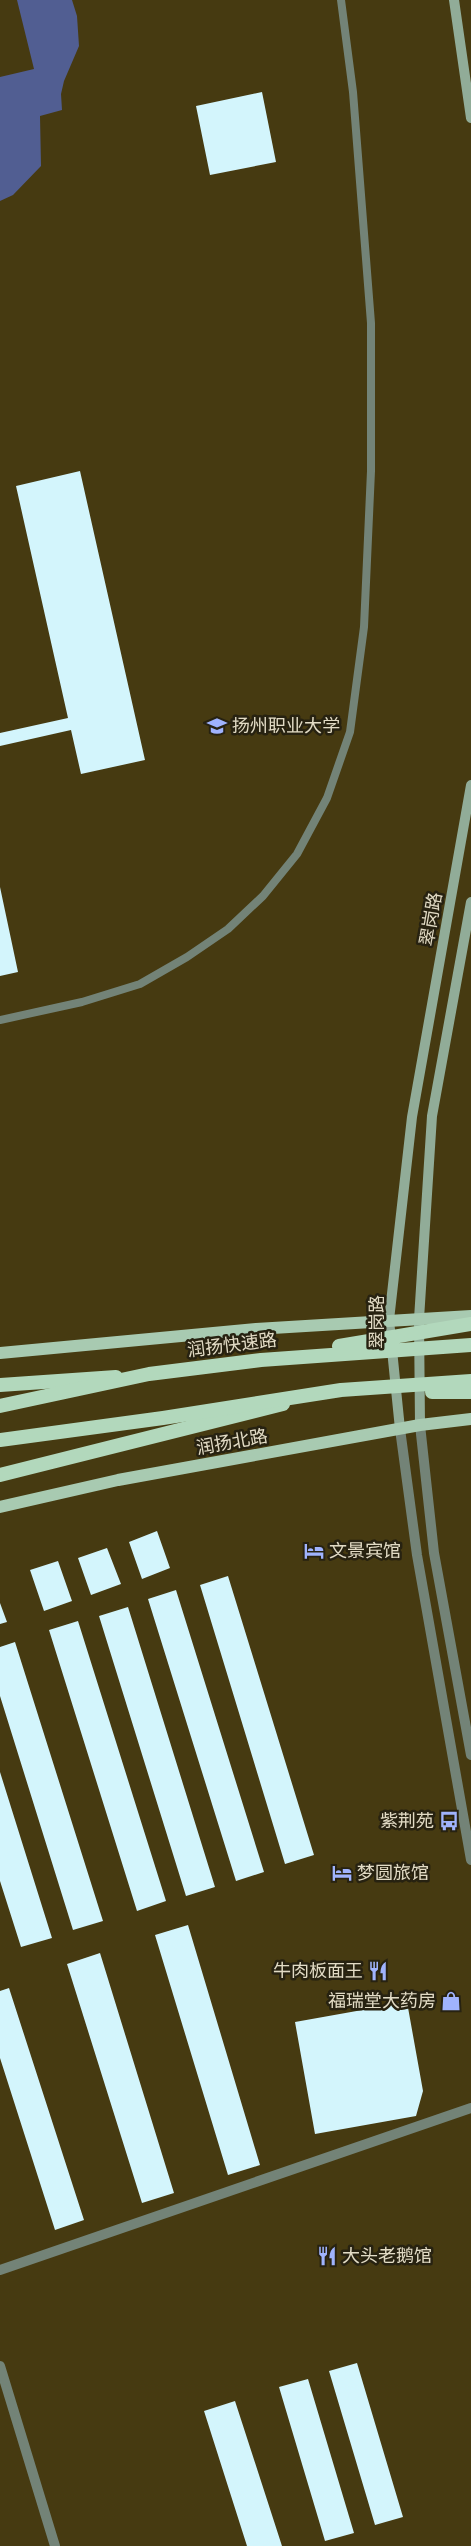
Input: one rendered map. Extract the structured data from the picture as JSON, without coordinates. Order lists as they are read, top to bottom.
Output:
{
  "streets": {
    "highway": ["润扬快速路"],
    "main road": ["翠岗路", "润扬北路"]
  },
  "crossings": [
    ["翠岗路", "润扬北路"]
  ],
  "places": {
    "school or university": ["扬州职业大学"],
    "hotel": ["文景宾馆", "梦圆旅馆"],
    "bus stop": ["紫荆苑"],
    "restaurant": ["牛肉板面王", "大头老鹅馆"],
    "shop": ["福瑞堂大药房"]
  }
}
